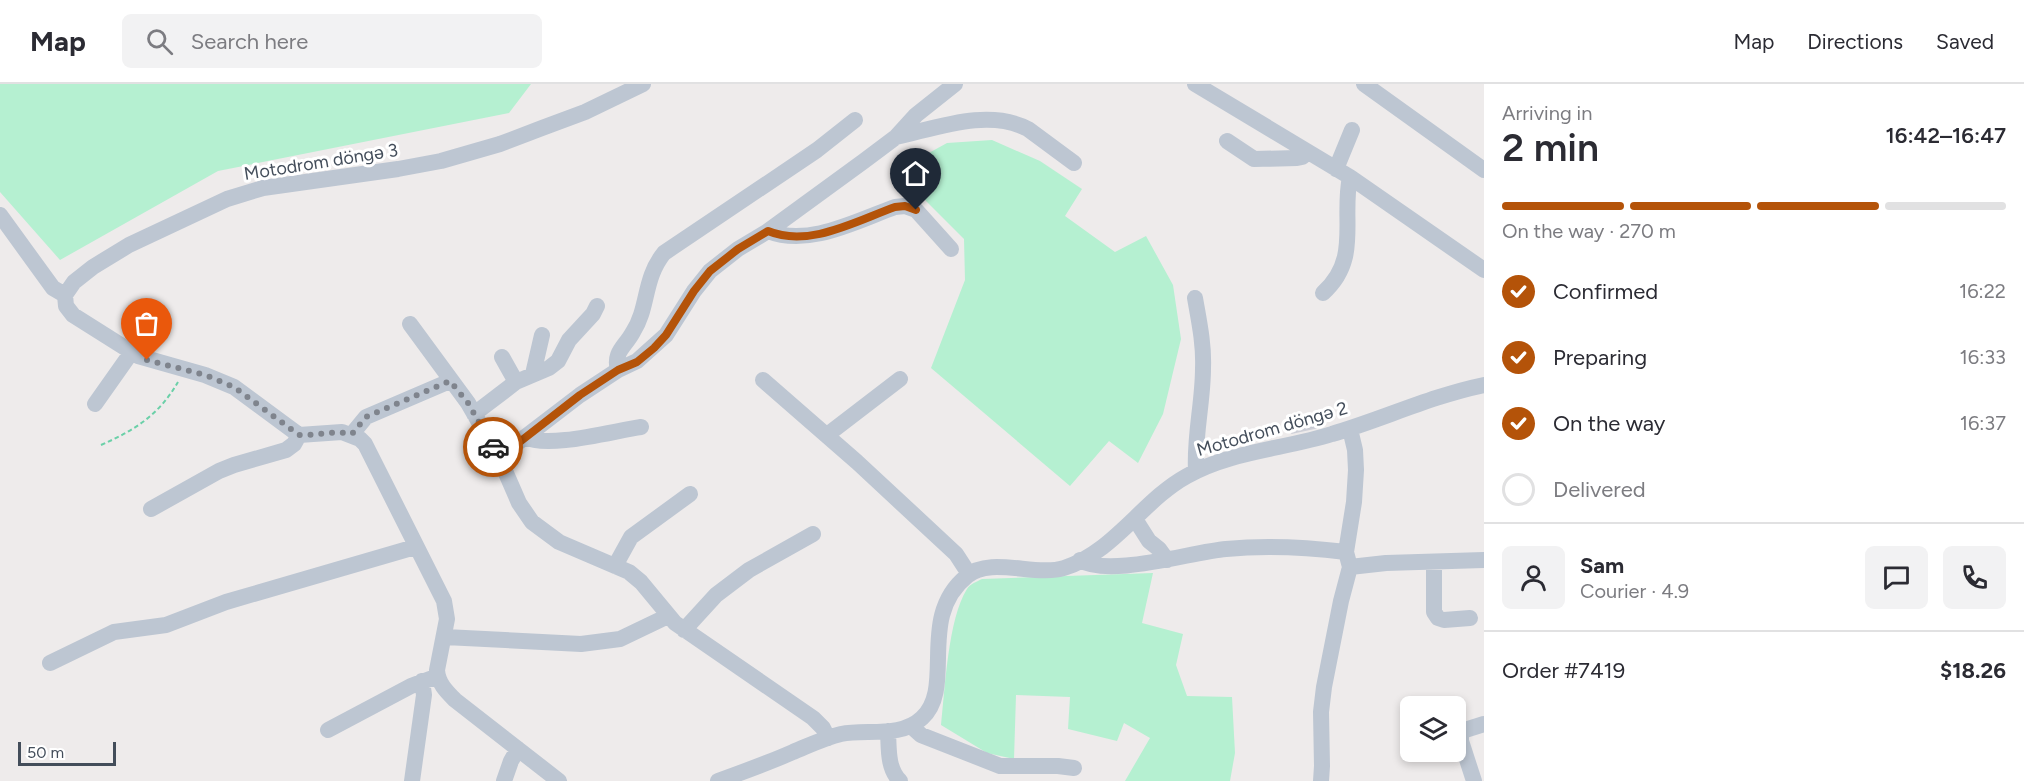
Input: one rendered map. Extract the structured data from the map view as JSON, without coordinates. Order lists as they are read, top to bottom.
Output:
{
  "streets": {
    "street": ["Motodrom döngə 3", "Motodrom döngə 2"]
  },
  "scale_bar": "50 m",
  "page": {
    "header": "Map",
    "search": "Search here",
    "nav": ["Map", "Directions", "Saved"],
    "heading": ["2 min", "Arriving in", "16:42–16:47"],
    "panel": [
      "Sam",
      "Courier · 4.9",
      "Order #7419",
      "$18.26"
    ],
    "bar": "On the way · 270 m",
    "list": [
      ["Confirmed", "16:22"],
      ["Preparing", "16:33"],
      ["On the way", "16:37"],
      "Delivered"
    ],
    "scale": "50 m"
  }
}
